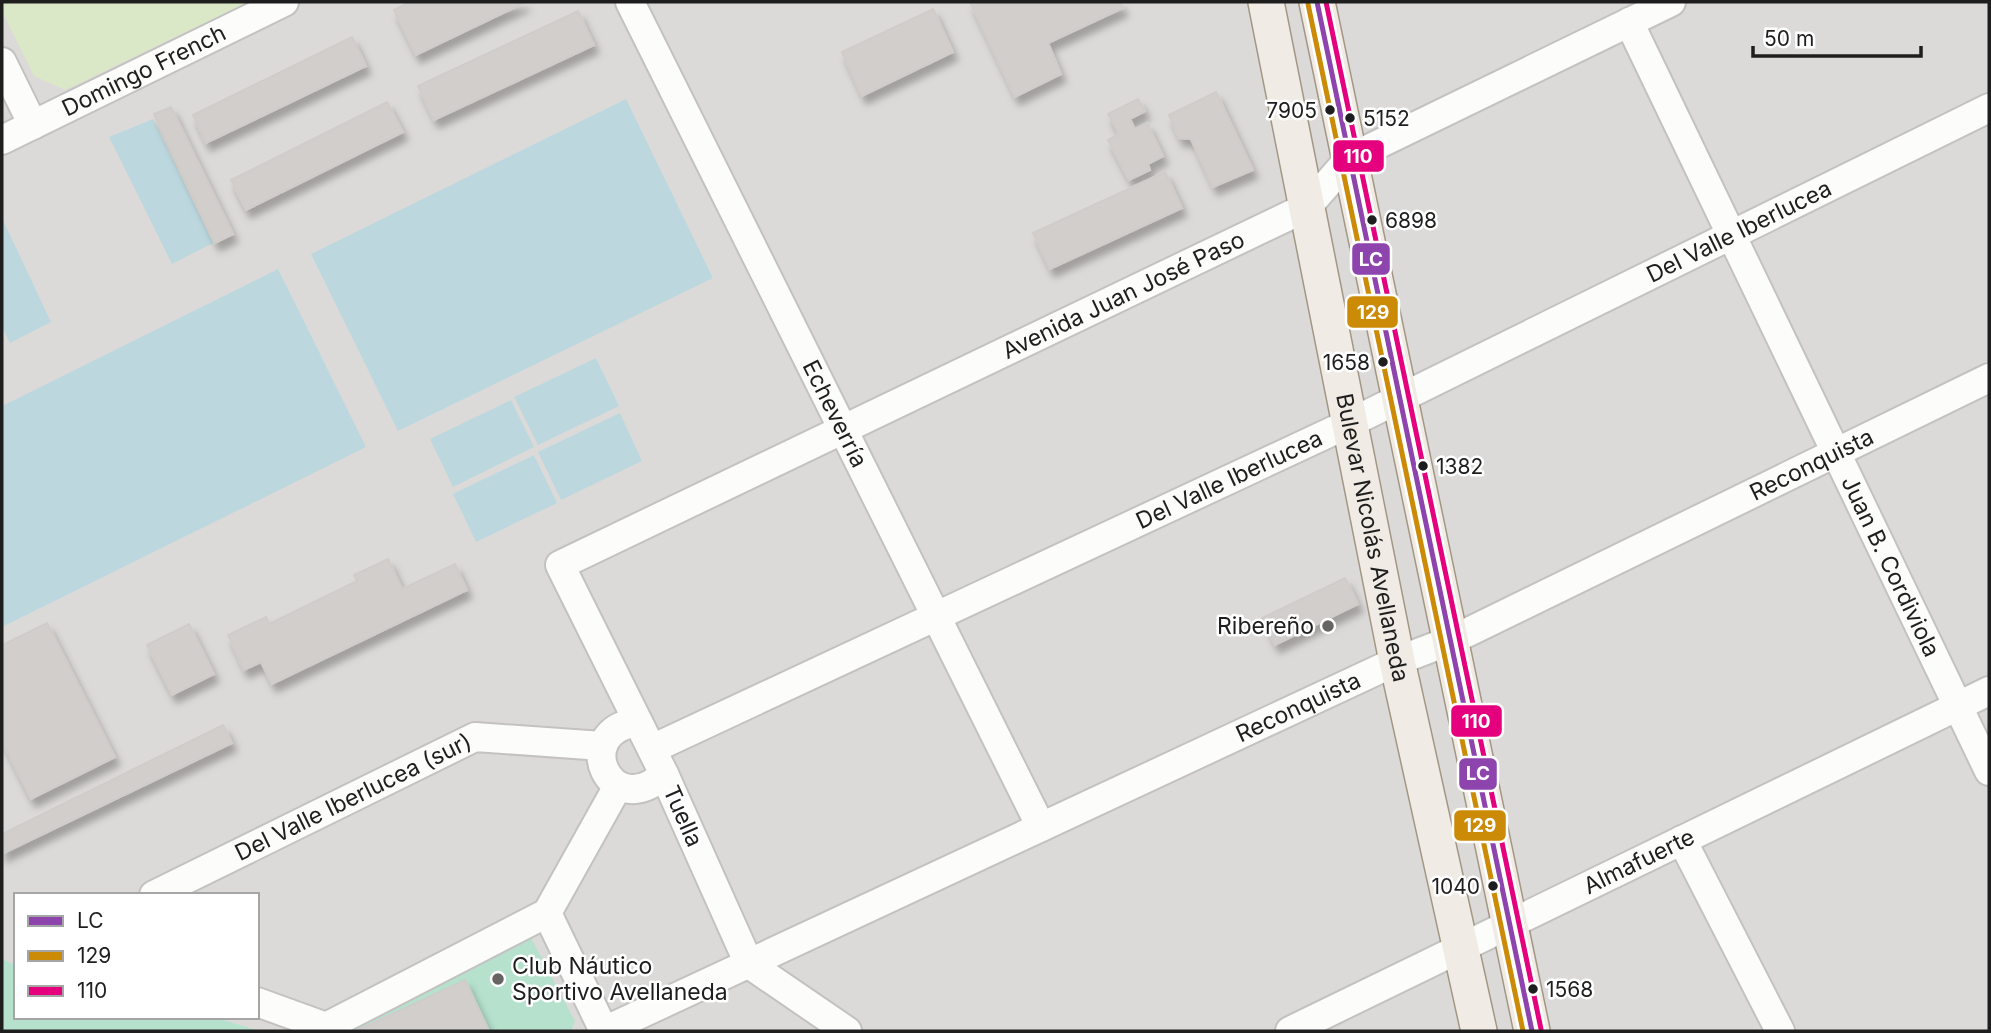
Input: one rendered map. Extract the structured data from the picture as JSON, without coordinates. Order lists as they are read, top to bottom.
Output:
{
  "streets": {
    "main road": ["Bulevar Nicolás Avellaneda"],
    "street": [
      "Domingo French",
      "Del Valle Iberlucea",
      "Avenida Juan José Paso",
      "Echeverría",
      "Reconquista",
      "Juan B. Cordiviola",
      "Del Valle Iberlucea (sur)",
      "Tuella",
      "Almafuerte"
    ]
  },
  "crossings": [
    ["Del Valle Iberlucea", "Echeverría"],
    ["Del Valle Iberlucea", "Bulevar Nicolás Avellaneda"],
    ["Del Valle Iberlucea", "Juan B. Cordiviola"],
    ["Del Valle Iberlucea", "Del Valle Iberlucea (sur)"],
    ["Del Valle Iberlucea", "Tuella"],
    ["Avenida Juan José Paso", "Echeverría"],
    ["Avenida Juan José Paso", "Bulevar Nicolás Avellaneda"],
    ["Avenida Juan José Paso", "Juan B. Cordiviola"],
    ["Avenida Juan José Paso", "Tuella"],
    ["Echeverría", "Reconquista"],
    ["Reconquista", "Bulevar Nicolás Avellaneda"],
    ["Reconquista", "Juan B. Cordiviola"],
    ["Reconquista", "Tuella"],
    ["Bulevar Nicolás Avellaneda", "Almafuerte"],
    ["Juan B. Cordiviola", "Almafuerte"],
    ["Del Valle Iberlucea (sur)", "Tuella"]
  ],
  "places": [
    "7905",
    "5152",
    "6898",
    "1658",
    "1382",
    "Ribereño",
    "1040",
    "Club Náutico Sportivo Avellaneda",
    "1568"
  ],
  "lines": ["transit line LC", "transit line 110", "transit line 129"],
  "legend": ["LC", "129", "110"],
  "scale_bar": "50 m"
}
